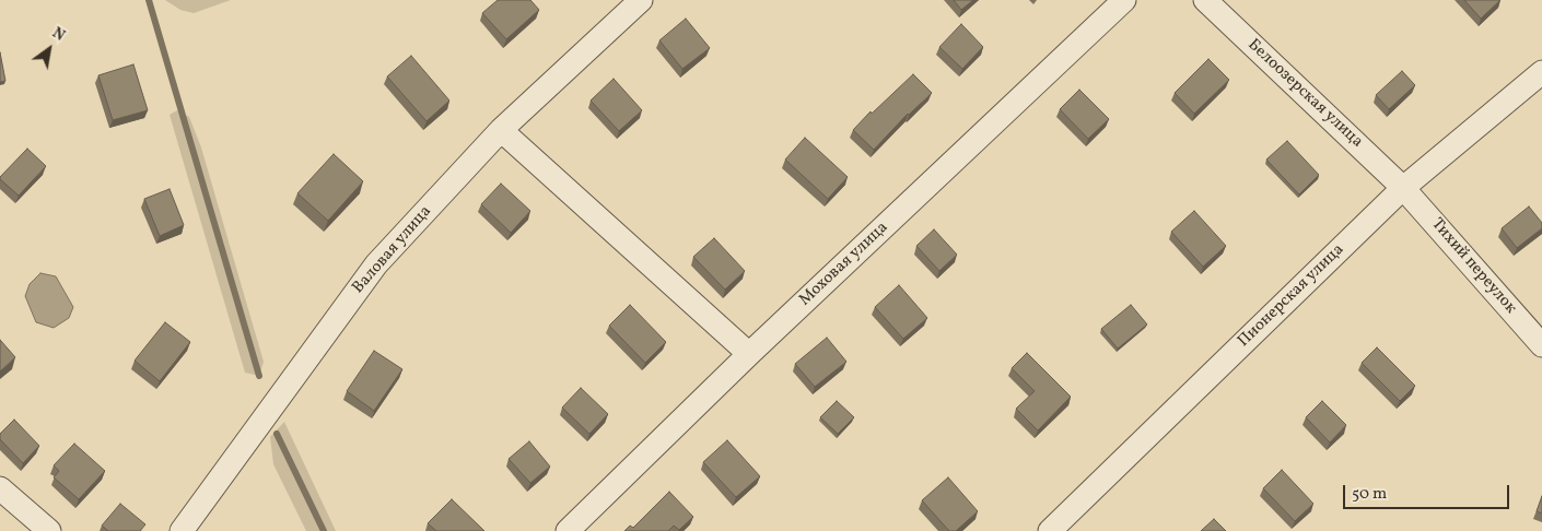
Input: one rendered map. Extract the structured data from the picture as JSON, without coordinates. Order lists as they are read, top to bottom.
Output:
{
  "streets": {
    "street": [
      "Белоозерская улица",
      "Валовая улица",
      "Моховая улица",
      "Тихий переулок",
      "Пионерская улица"
    ]
  },
  "crossings": [
    ["Белоозерская улица", "Тихий переулок"],
    ["Белоозерская улица", "Пионерская улица"],
    ["Тихий переулок", "Пионерская улица"]
  ],
  "scale_bar": "50 m",
  "north": "top right"
}
